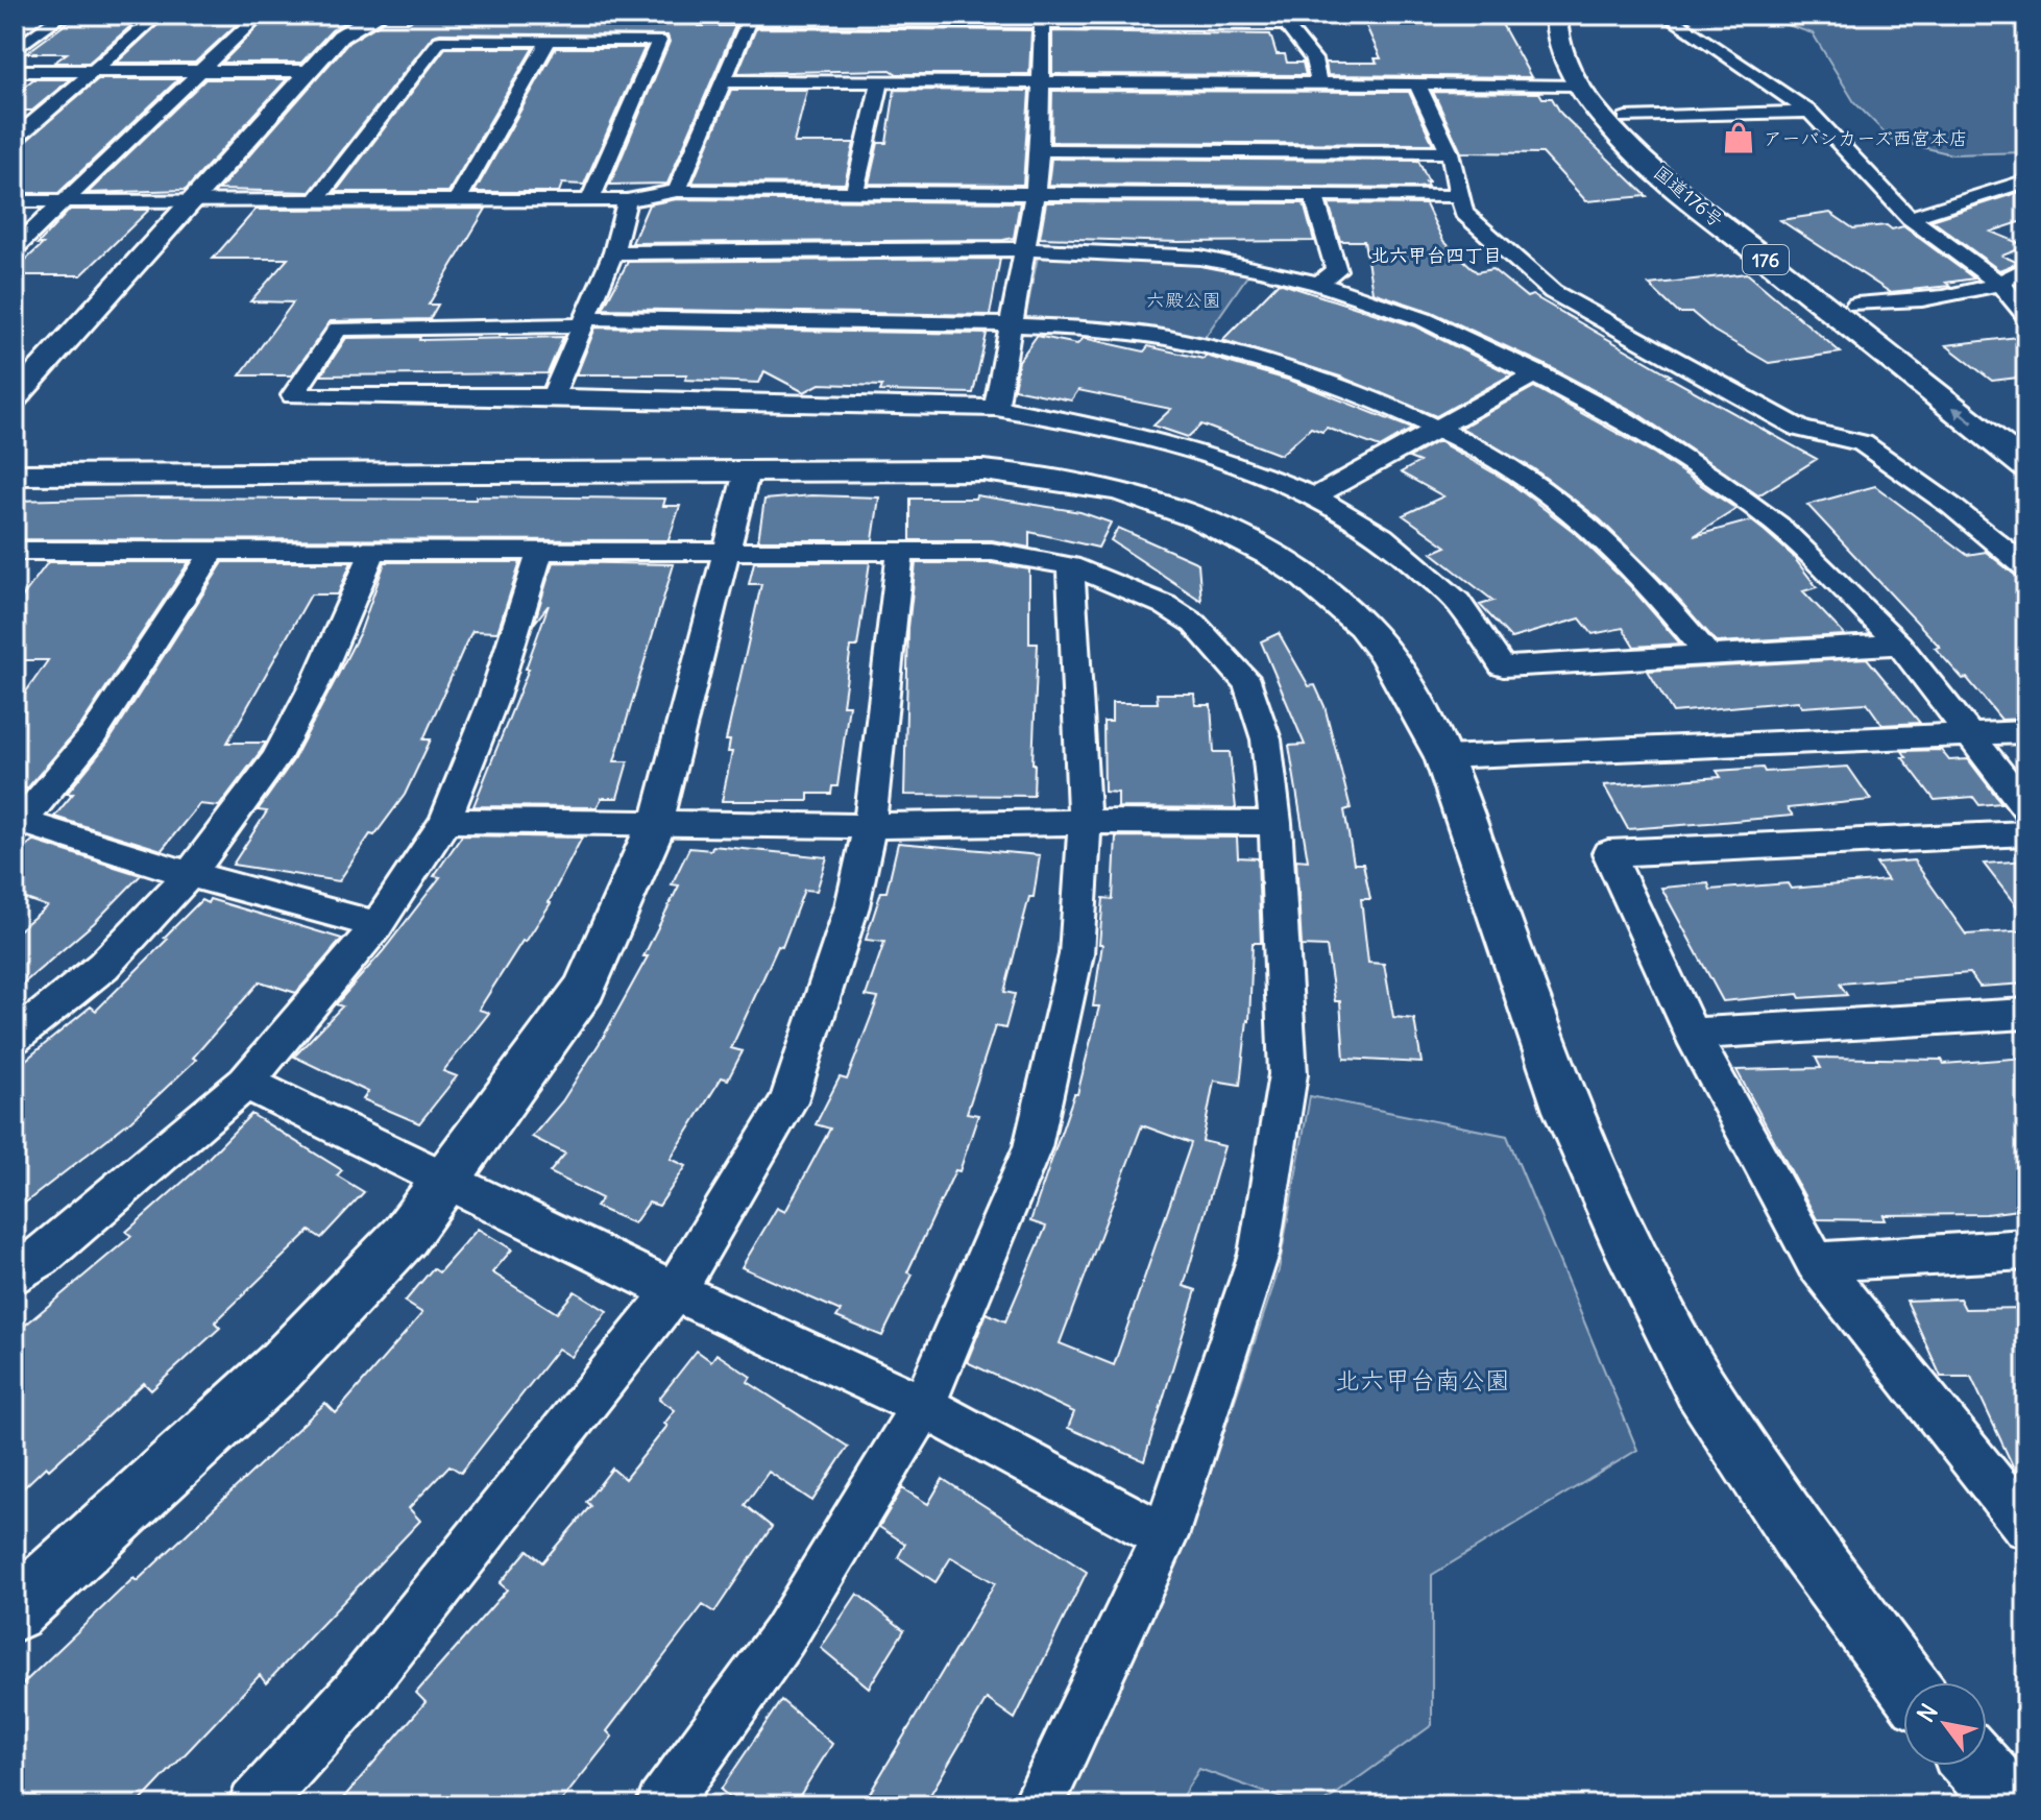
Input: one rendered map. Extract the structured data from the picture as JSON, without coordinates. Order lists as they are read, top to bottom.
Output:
{
  "streets": {
    "highway": ["国道176号", "176"]
  },
  "districts": ["北六甲台四丁目"],
  "parks": ["六殿公園", "北六甲台南公園"],
  "places": {
    "shop": ["アーバンカーズ西宮本店"]
  },
  "north": "top left"
}
